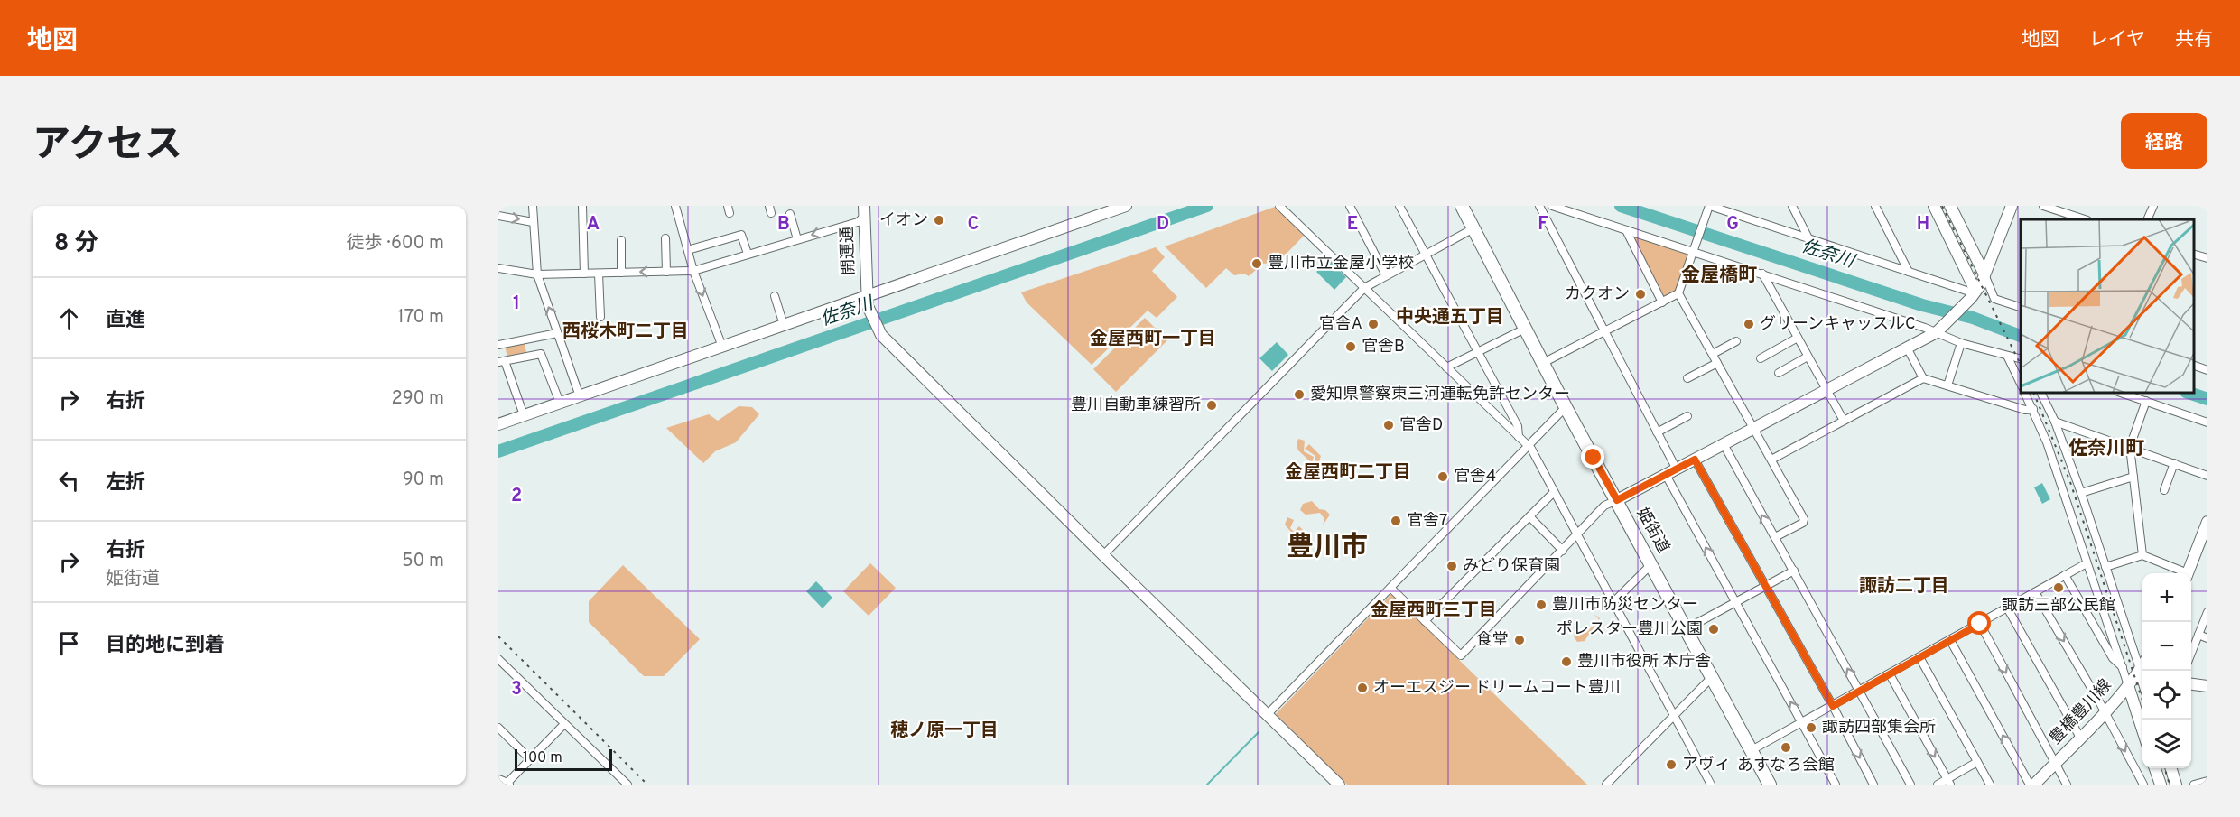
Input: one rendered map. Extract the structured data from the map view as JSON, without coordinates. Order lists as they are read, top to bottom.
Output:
{
  "streets": {
    "main road": ["姫街道"],
    "street": ["開運通", "豊橋豊川線"]
  },
  "districts": [
    "金屋橋町",
    "中央通五丁目",
    "西桜木町二丁目",
    "金屋西町一丁目",
    "佐奈川町",
    "金屋西町二丁目",
    "豊川市",
    "諏訪二丁目",
    "金屋西町三丁目",
    "穂ノ原一丁目"
  ],
  "water": ["佐奈川"],
  "places": [
    "イオン",
    "豊川市立金屋小学校",
    "カクオン",
    "官舎A",
    "グリーンキャッスルC",
    "官舎B",
    "愛知県警察東三河運転免許センター",
    "豊川自動車練習所",
    "官舎D",
    "官舎4",
    "官舎7",
    "みどり保育園",
    "諏訪三部公民館",
    "豊川市防災センター",
    "ポレスター豊川公園",
    "食堂",
    "豊川市役所 本庁舎",
    "オーエスジー ドリームコート豊川",
    "諏訪四部集会所",
    "あすなろ会館",
    "アヴィ"
  ],
  "scale_bar": "100 m",
  "page": {
    "header": "地図",
    "nav": ["地図", "レイヤ", "共有"],
    "title": "アクセス",
    "buttons": "経路",
    "heading": ["8 分", "徒歩 · 600 m"],
    "list": [
      ["直進", "170 m"],
      ["右折", "290 m"],
      ["左折", "90 m"],
      ["右折", "姫街道", "50 m"],
      "目的地に到着"
    ],
    "map_buttons": ["+", "−"],
    "scale": "100 m"
  },
  "grid": {
    "columns": [
      "A",
      "B",
      "C",
      "D",
      "E",
      "F",
      "G",
      "H"
    ],
    "rows": ["1", "2", "3"]
  }
}
